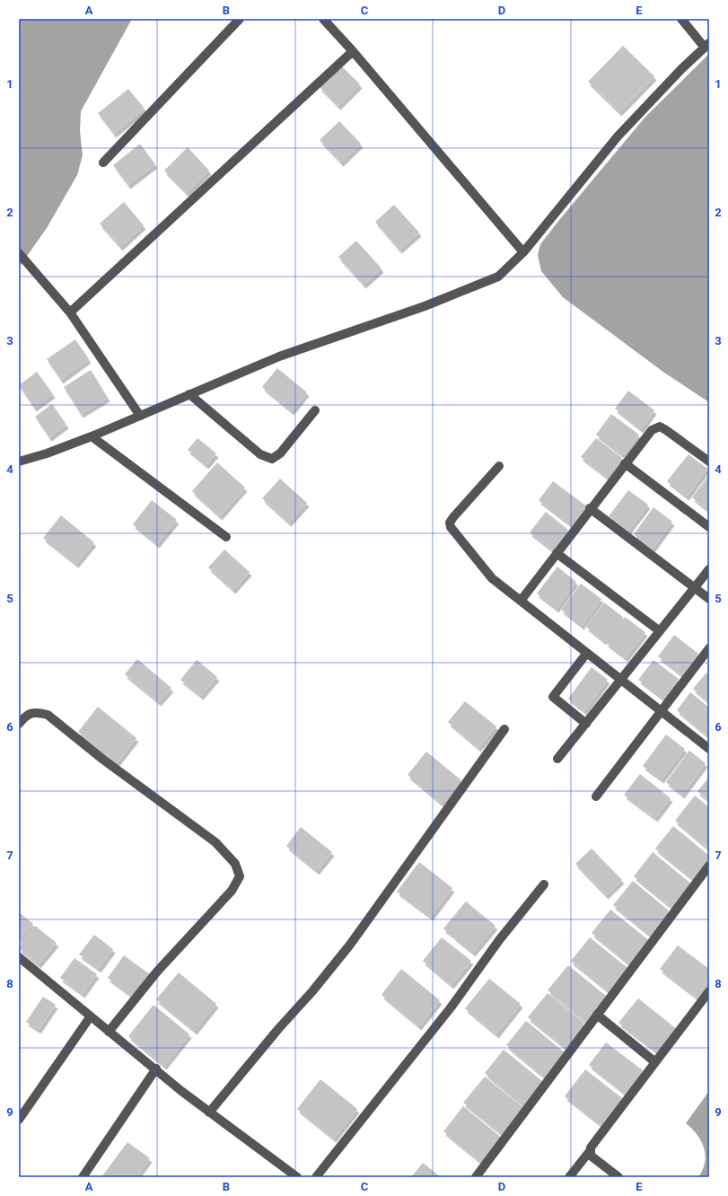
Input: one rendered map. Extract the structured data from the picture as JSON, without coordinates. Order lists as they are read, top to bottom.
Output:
{
  "grid": {
    "columns": [
      "A",
      "B",
      "C",
      "D",
      "E"
    ],
    "rows": [
      "1",
      "2",
      "3",
      "4",
      "5",
      "6",
      "7",
      "8",
      "9"
    ]
  }
}
